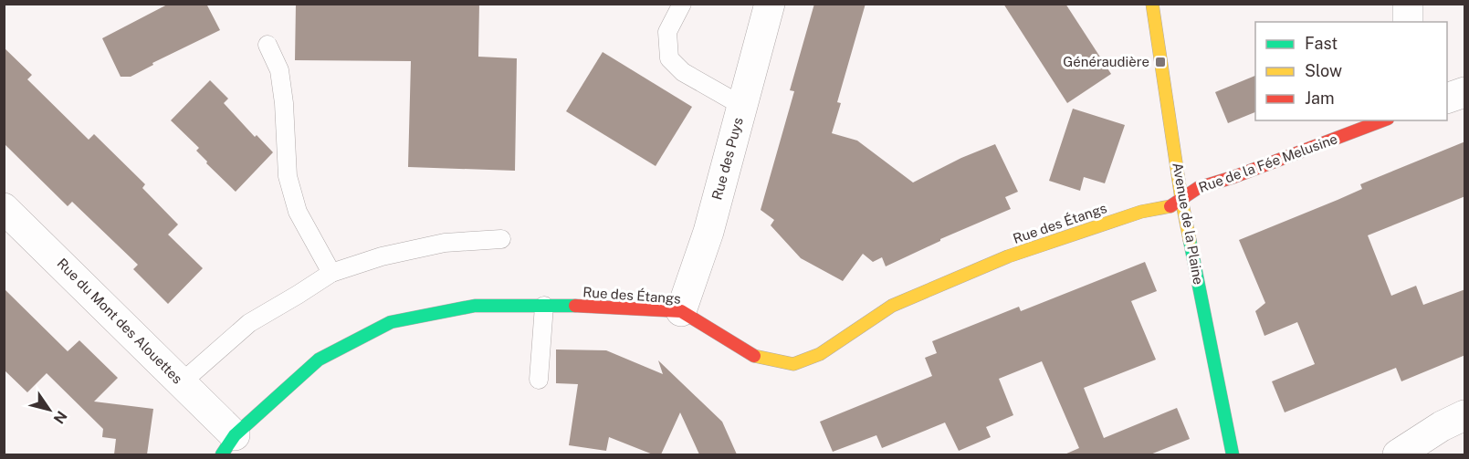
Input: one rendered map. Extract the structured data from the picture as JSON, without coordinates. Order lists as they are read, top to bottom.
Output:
{
  "streets": {
    "street": [
      "Rue des Puys",
      "Rue de la Fée Melusine",
      "Rue des Étangs",
      "Avenue de la Plaine",
      "Rue du Mont des Alouettes"
    ]
  },
  "crossings": [
    ["Rue des Puys", "Rue des Étangs"],
    ["Rue de la Fée Melusine", "Rue des Étangs"],
    ["Rue de la Fée Melusine", "Avenue de la Plaine"],
    ["Rue des Étangs", "Avenue de la Plaine"],
    ["Rue des Étangs", "Rue du Mont des Alouettes"]
  ],
  "places": {
    "transit": ["Généraudière"]
  },
  "legend": ["Fast", "Slow", "Jam"],
  "north": "bottom right"
}
